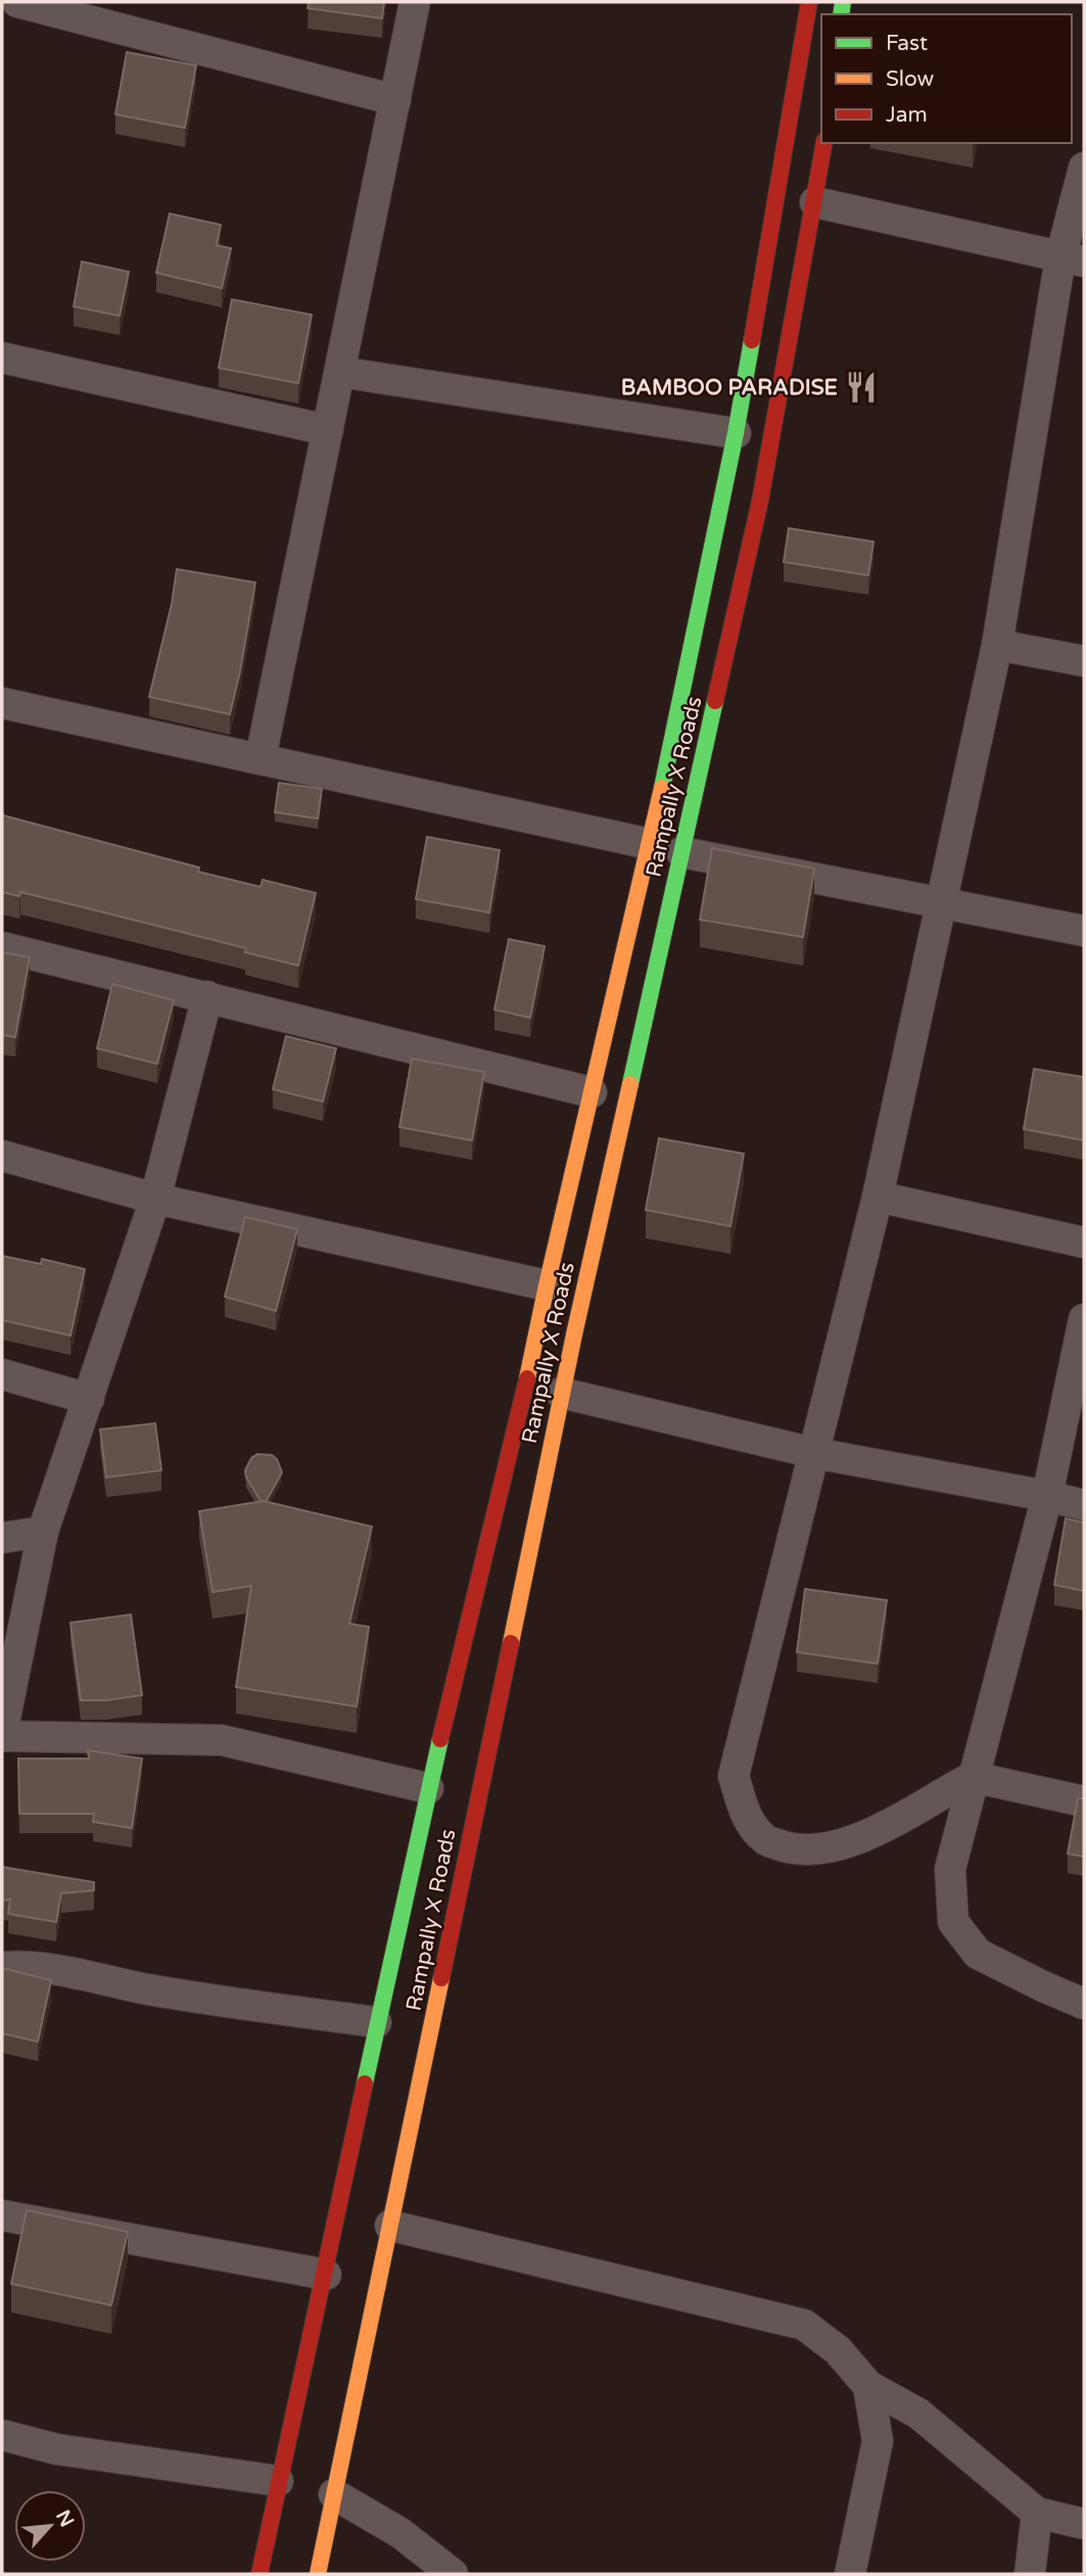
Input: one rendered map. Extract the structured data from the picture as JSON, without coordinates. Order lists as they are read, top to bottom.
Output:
{
  "streets": {
    "main road": ["Rampally X Roads"]
  },
  "places": {
    "restaurant": ["BAMBOO PARADISE"]
  },
  "legend": ["Fast", "Slow", "Jam"],
  "north": "top right"
}
